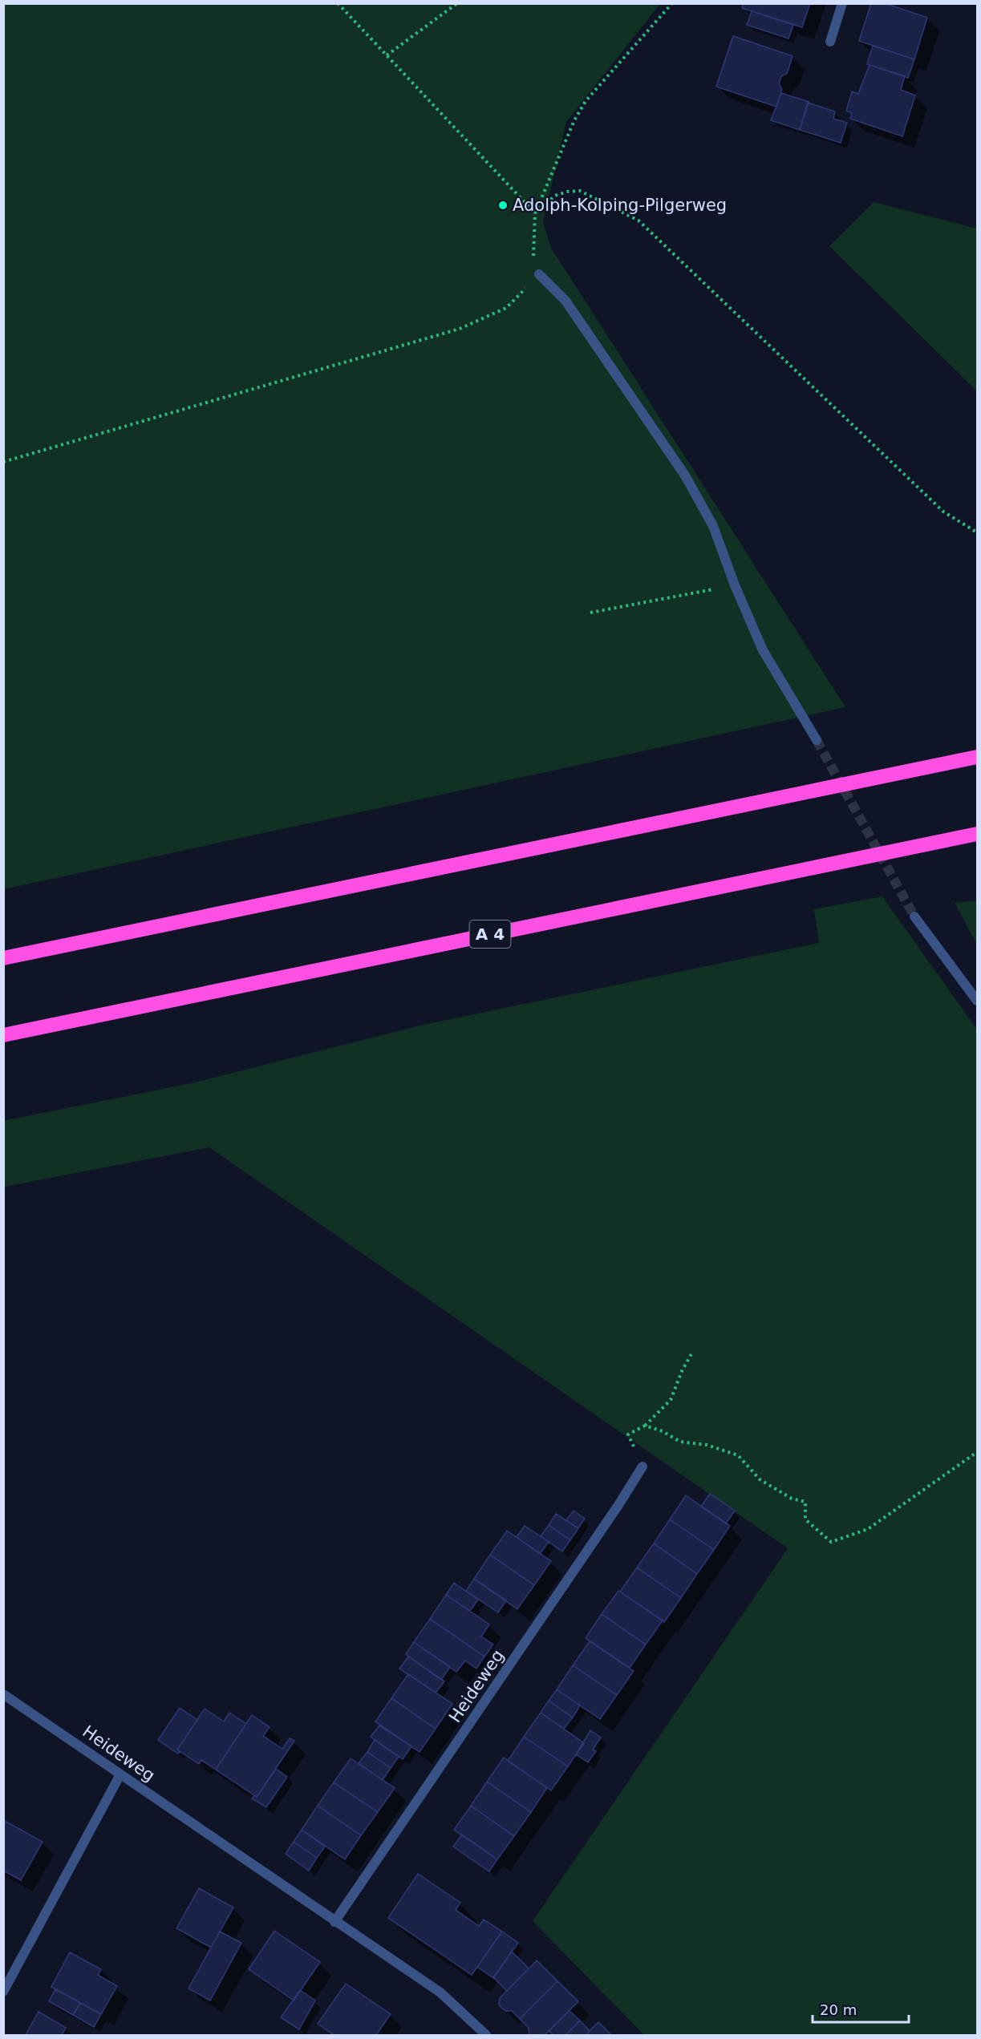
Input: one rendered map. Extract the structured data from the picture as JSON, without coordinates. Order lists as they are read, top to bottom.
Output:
{
  "streets": {
    "highway": ["A 4"],
    "street": ["Heideweg"]
  },
  "places": ["Adolph-Kolping-Pilgerweg"],
  "scale_bar": "20 m"
}
